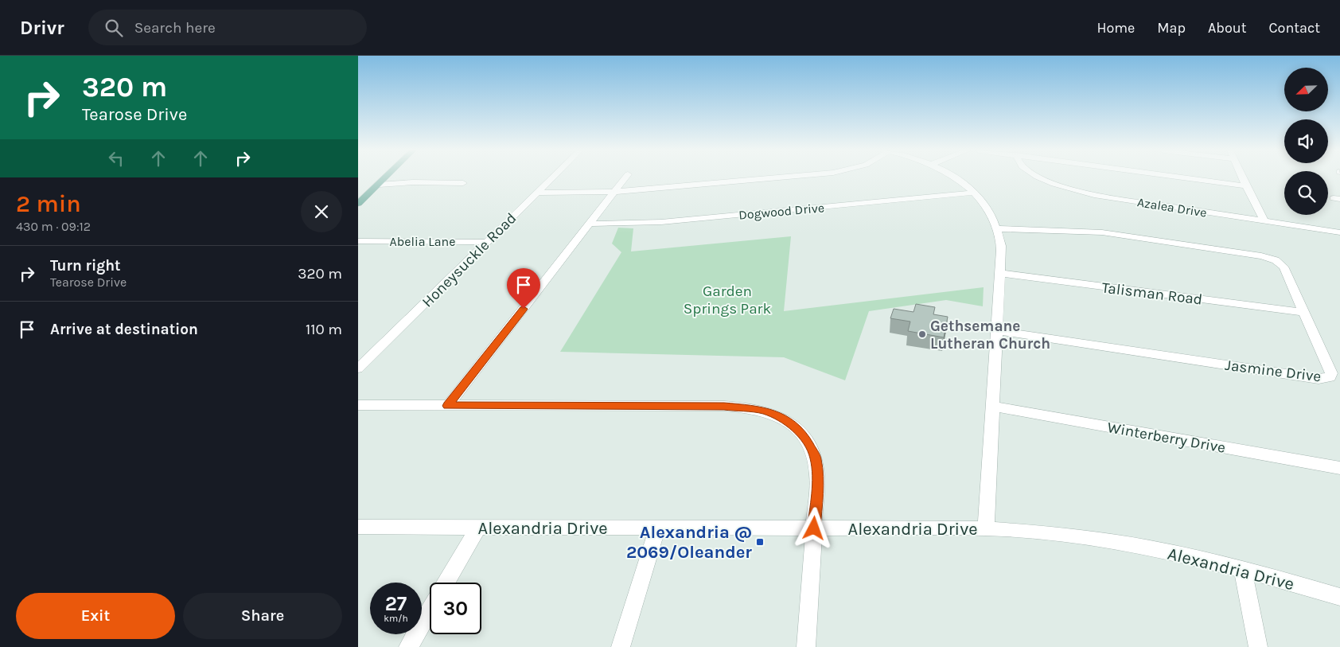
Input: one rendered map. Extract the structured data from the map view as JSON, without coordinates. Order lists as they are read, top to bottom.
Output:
{
  "streets": {
    "street": [
      "Azalea Drive",
      "Dogwood Drive",
      "Abelia Lane",
      "Honeysuckle Road",
      "Talisman Road",
      "Jasmine Drive",
      "Winterberry Drive",
      "Alexandria Drive"
    ]
  },
  "crossings": [
    ["Abelia Lane", "Honeysuckle Road"],
    ["Talisman Road", "Jasmine Drive"]
  ],
  "parks": ["Garden Springs Park"],
  "places": {
    "other": ["Gethsemane Lutheran Church"],
    "transit": ["Alexandria @ 2069/Oleander"]
  },
  "north": "bottom left",
  "page": {
    "header": "Drivr",
    "search": "Search here",
    "nav": [
      "Home",
      "Map",
      "About",
      "Contact"
    ],
    "turn": ["320 m", "Tearose Drive"],
    "heading": ["2 min", "430 m · 09:12"],
    "list": [
      {
        "name": "Turn right",
        "note": "Tearose Drive",
        "value": "320 m"
      },
      {
        "name": "Arrive at destination",
        "value": "110 m"
      }
    ],
    "speed": "27 km/h",
    "limit": "30",
    "buttons": ["Exit", "Share"]
  }
}
